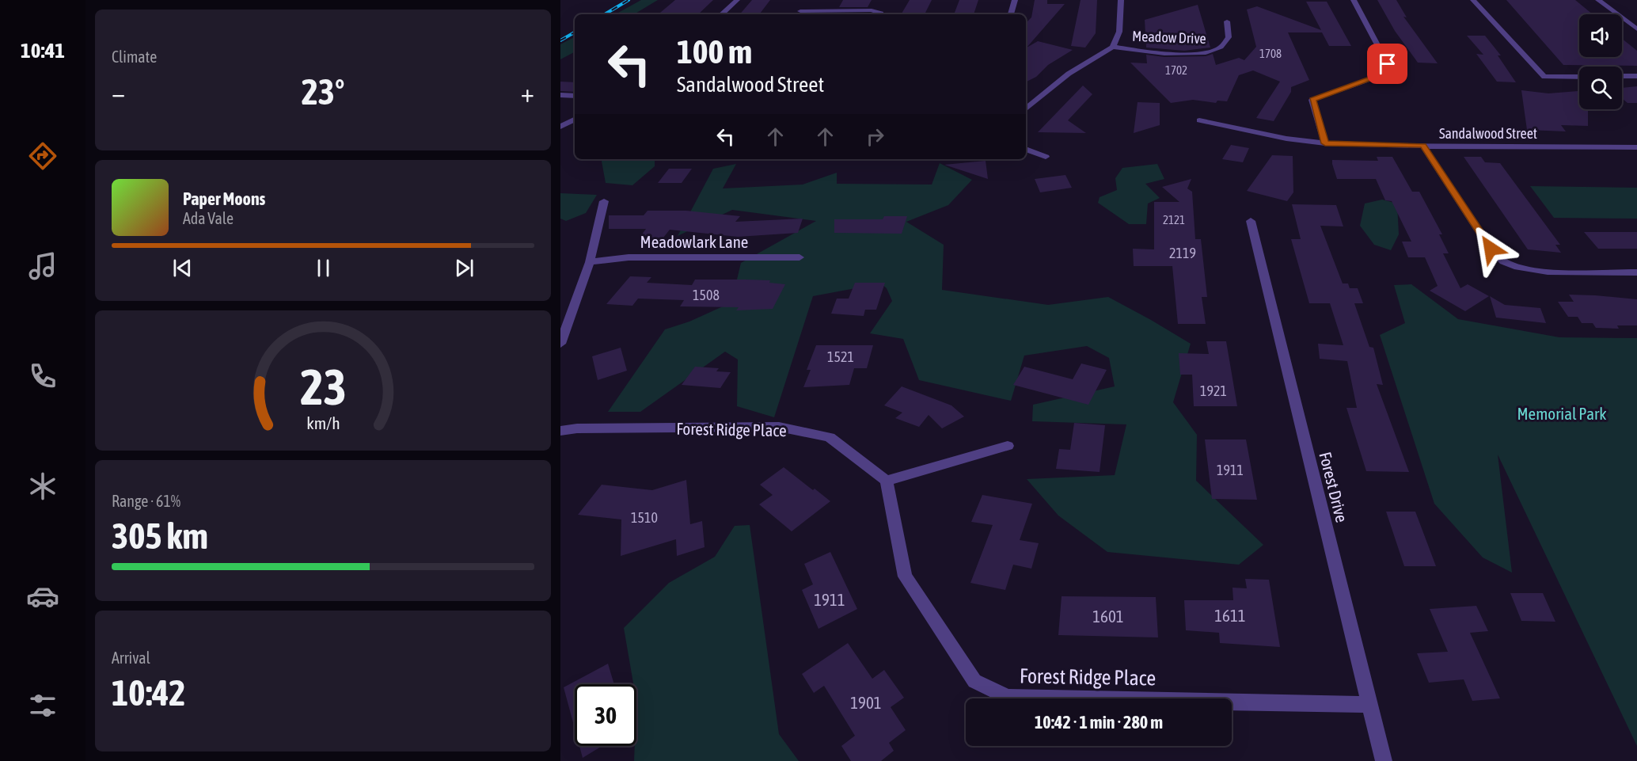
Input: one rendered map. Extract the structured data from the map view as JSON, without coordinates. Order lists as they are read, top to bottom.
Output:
{
  "streets": {
    "street": [
      "Meadow Drive",
      "Sandalwood Street",
      "Meadowlark Lane",
      "Forest Ridge Place",
      "Forest Drive"
    ]
  },
  "crossings": [
    ["Forest Ridge Place", "Forest Drive"]
  ],
  "parks": ["Memorial Park"],
  "house_numbers": [
    "1708",
    "1702",
    "2121",
    "2119",
    "1508",
    "1521",
    "1921",
    "1911",
    "1510",
    "1911",
    "1611",
    "1601",
    "1901"
  ],
  "page": {
    "tabs": "10:41",
    "tile": [
      "Climate",
      ["Range · 61%", "305 km"],
      ["Arrival", "10:42"]
    ],
    "turn": ["100 m", "Sandalwood Street"],
    "heat": ["−", "23°", "+"],
    "song": ["Paper Moons", "Ada Vale"],
    "limit": "30",
    "trip": "10:42 · 1 min · 280 m",
    "gauge": ["23", "km/h"]
  }
}
